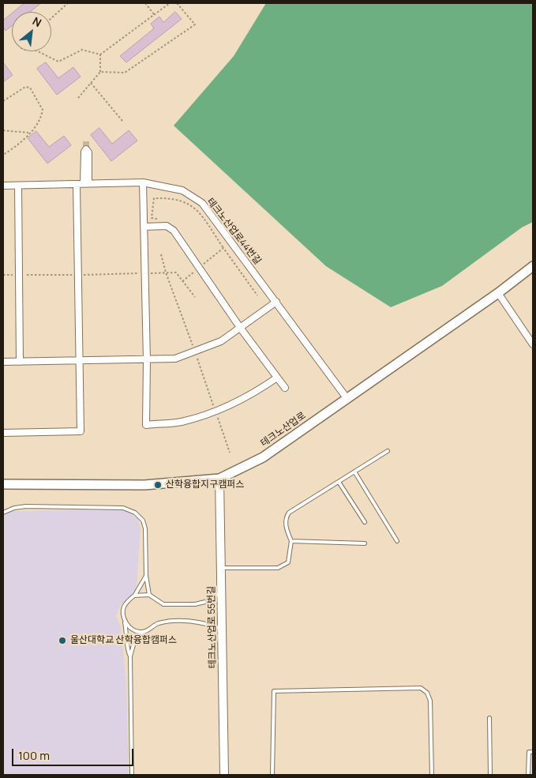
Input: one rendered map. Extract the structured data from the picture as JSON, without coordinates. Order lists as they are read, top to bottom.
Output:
{
  "streets": {
    "main road": ["테크노산업로"],
    "street": ["테크노산업로44번길", "테크노산업로 55번길"]
  },
  "crossings": [
    ["테크노산업로44번길", "테크노산업로"],
    ["테크노산업로", "테크노산업로 55번길"]
  ],
  "places": ["산학융합지구캠퍼스", "울산대학교 산학융합캠퍼스"],
  "scale_bar": "100 m",
  "north": "top right"
}
